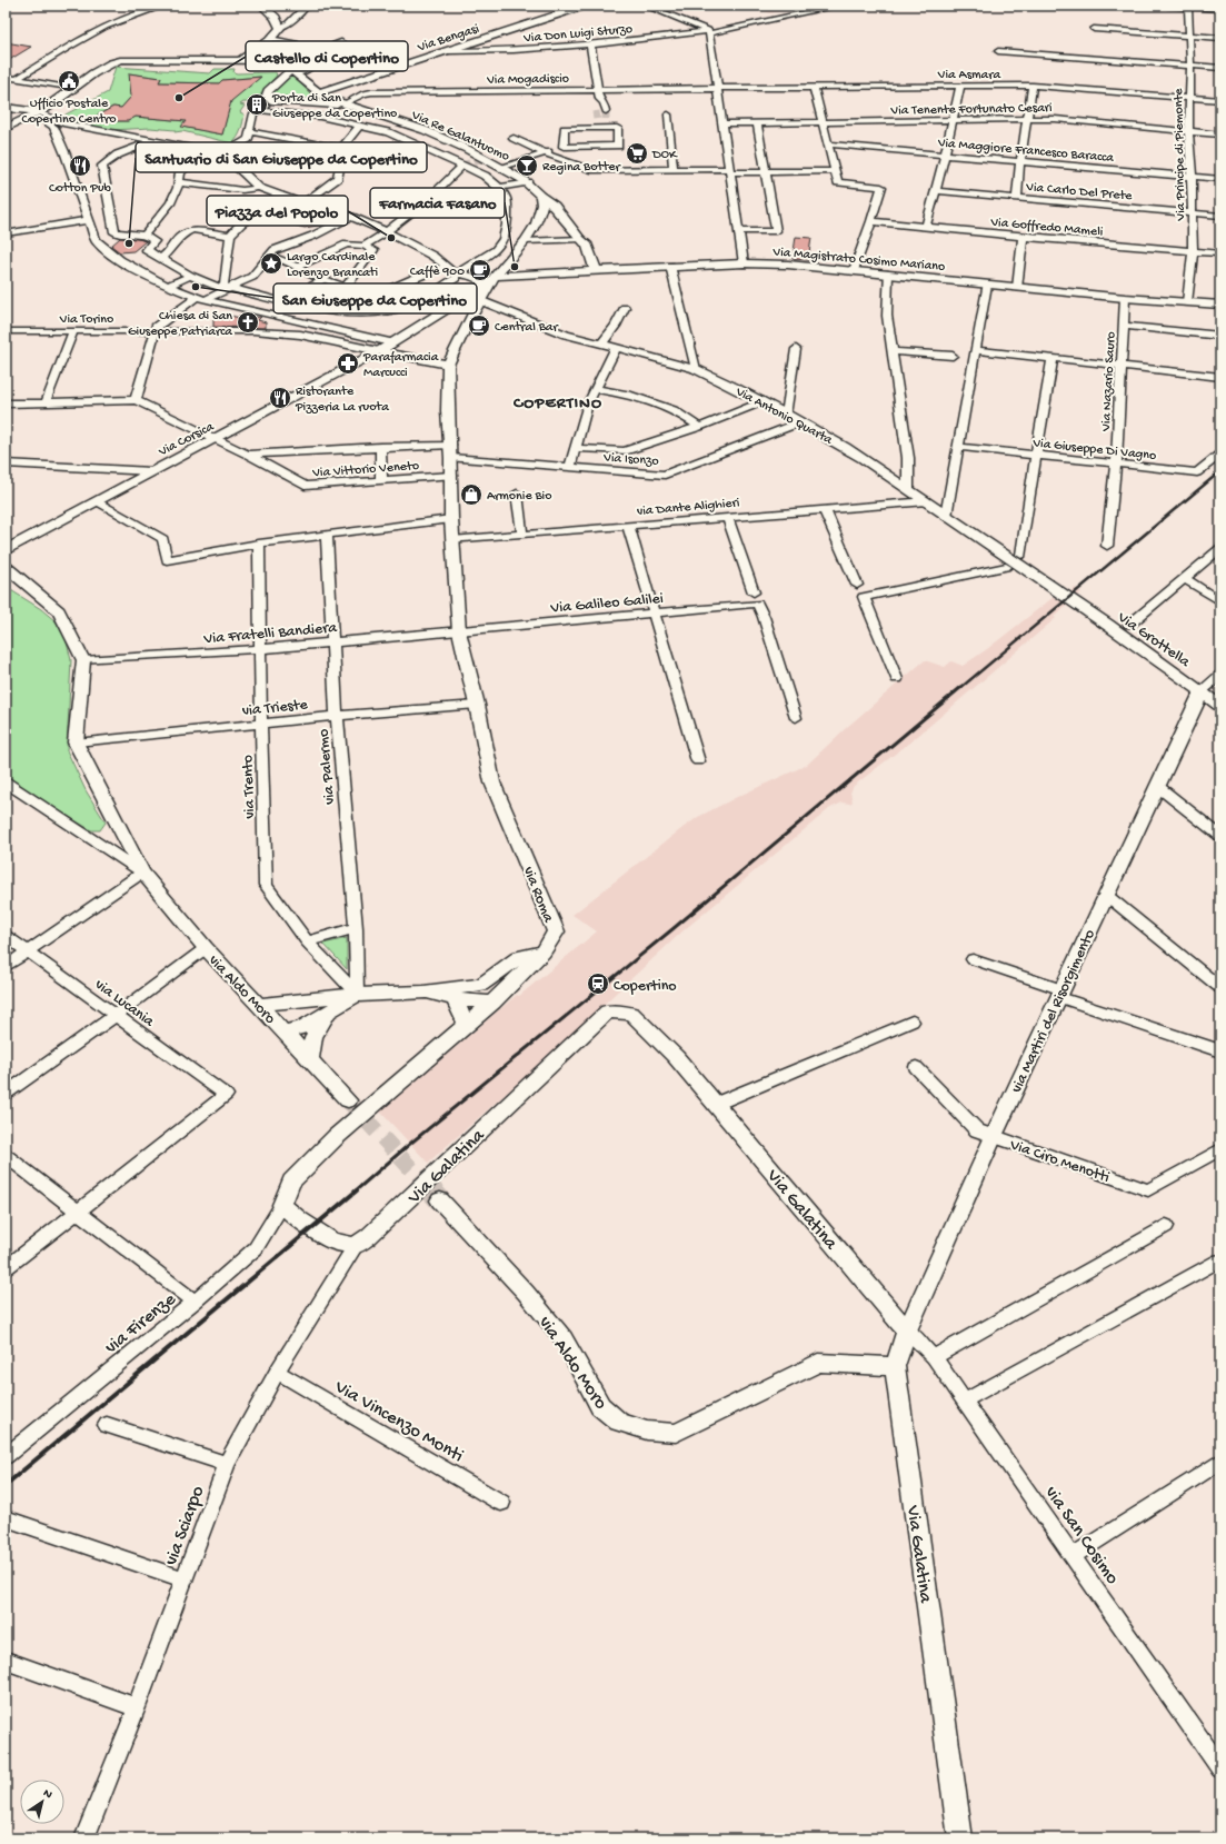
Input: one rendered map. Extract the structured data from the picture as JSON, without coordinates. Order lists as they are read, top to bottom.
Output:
{
  "streets": {
    "street": [
      "Via Don Luigi Sturzo",
      "Via Bengasi",
      "Via Asmara",
      "Via Mogadiscio",
      "Via Tenente Fortunato Cesari",
      "Via Re Galantuomo",
      "Via Maggiore Francesco Baracca",
      "Via Principe di Piemonte",
      "Via Carlo Del Prete",
      "Via Goffredo Mameli",
      "Via Magistrato Cosimo Mariano",
      "Via Torino",
      "Via Nazario Sauro",
      "Via Antonio Quarta",
      "Via Corsica",
      "Via Giuseppe Di Vagno",
      "Via Isonzo",
      "Via Vittorio Veneto",
      "via Dante Alighieri",
      "Via Galileo Galilei",
      "Via Fratelli Bandiera",
      "Via Grottella",
      "via Trieste",
      "via Palermo",
      "via Trento",
      "via Roma",
      "via Aldo Moro",
      "via Lucania",
      "via Martiri del Risorgimento",
      "Via Ciro Menotti",
      "Via Galatina",
      "via Firenze",
      "Via Vincenzo Monti",
      "via Sciarpo",
      "via San Cosimo"
    ]
  },
  "crossings": [
    ["Via Don Luigi Sturzo", "Via Bengasi"],
    ["Via Bengasi", "Via Re Galantuomo"],
    ["Via Asmara", "Via Mogadiscio"],
    ["Via Asmara", "Via Principe di Piemonte"],
    ["Via Mogadiscio", "Via Re Galantuomo"],
    ["Via Tenente Fortunato Cesari", "Via Principe di Piemonte"],
    ["Via Re Galantuomo", "Via Magistrato Cosimo Mariano"],
    ["Via Maggiore Francesco Baracca", "Via Principe di Piemonte"],
    ["Via Principe di Piemonte", "Via Carlo Del Prete"],
    ["Via Principe di Piemonte", "Via Goffredo Mameli"],
    ["Via Principe di Piemonte", "Via Magistrato Cosimo Mariano"],
    ["Via Magistrato Cosimo Mariano", "Via Nazario Sauro"],
    ["Via Torino", "Via Corsica"],
    ["Via Nazario Sauro", "Via Giuseppe Di Vagno"],
    ["Via Antonio Quarta", "Via Corsica"],
    ["Via Antonio Quarta", "Via Isonzo"],
    ["Via Antonio Quarta", "via Dante Alighieri"],
    ["Via Antonio Quarta", "Via Grottella"],
    ["Via Corsica", "Via Vittorio Veneto"],
    ["Via Isonzo", "via Roma"],
    ["Via Vittorio Veneto", "via Roma"],
    ["via Dante Alighieri", "via Roma"],
    ["Via Galileo Galilei", "Via Fratelli Bandiera"],
    ["Via Galileo Galilei", "via Roma"],
    ["Via Fratelli Bandiera", "via Palermo"],
    ["Via Fratelli Bandiera", "via Trento"],
    ["Via Fratelli Bandiera", "via Roma"],
    ["Via Grottella", "via Martiri del Risorgimento"],
    ["via Trieste", "via Palermo"],
    ["via Trieste", "via Trento"],
    ["via Trieste", "via Roma"],
    ["via Trieste", "via Aldo Moro"],
    ["via Palermo", "via Trento"],
    ["via Roma", "via Firenze"],
    ["via Aldo Moro", "Via Galatina"],
    ["via Martiri del Risorgimento", "Via Ciro Menotti"],
    ["via Martiri del Risorgimento", "Via Galatina"],
    ["via Martiri del Risorgimento", "via San Cosimo"],
    ["Via Galatina", "via Sciarpo"],
    ["Via Galatina", "via San Cosimo"],
    ["Via Vincenzo Monti", "via Sciarpo"]
  ],
  "districts": ["COPERTINO"],
  "places": {
    "public building": ["Ufficio Postale Copertino Centro"],
    "other": [
      "Castello di Copertino",
      "Piazza del Popolo",
      "Santuario di San Giuseppe da Copertino",
      "Farmacia Fasano",
      "San Giuseppe da Copertino"
    ],
    "building": ["Porta di San Giuseppe da Copertino"],
    "supermarket": ["DOK"],
    "restaurant": ["Cotton Pub", "Ristorante Pizzeria La ruota"],
    "bar": ["Regina Botter"],
    "place": ["Largo Cardinale Lorenzo Brancati"],
    "cafe": ["Caffè 900", "Central Bar"],
    "church": ["Chiesa di San Giuseppe Patriarca"],
    "pharmacy": ["Parafarmacia Marcucci"],
    "shop": ["Armonie Bio"],
    "station": ["Copertino"]
  },
  "north": "top right"
}
